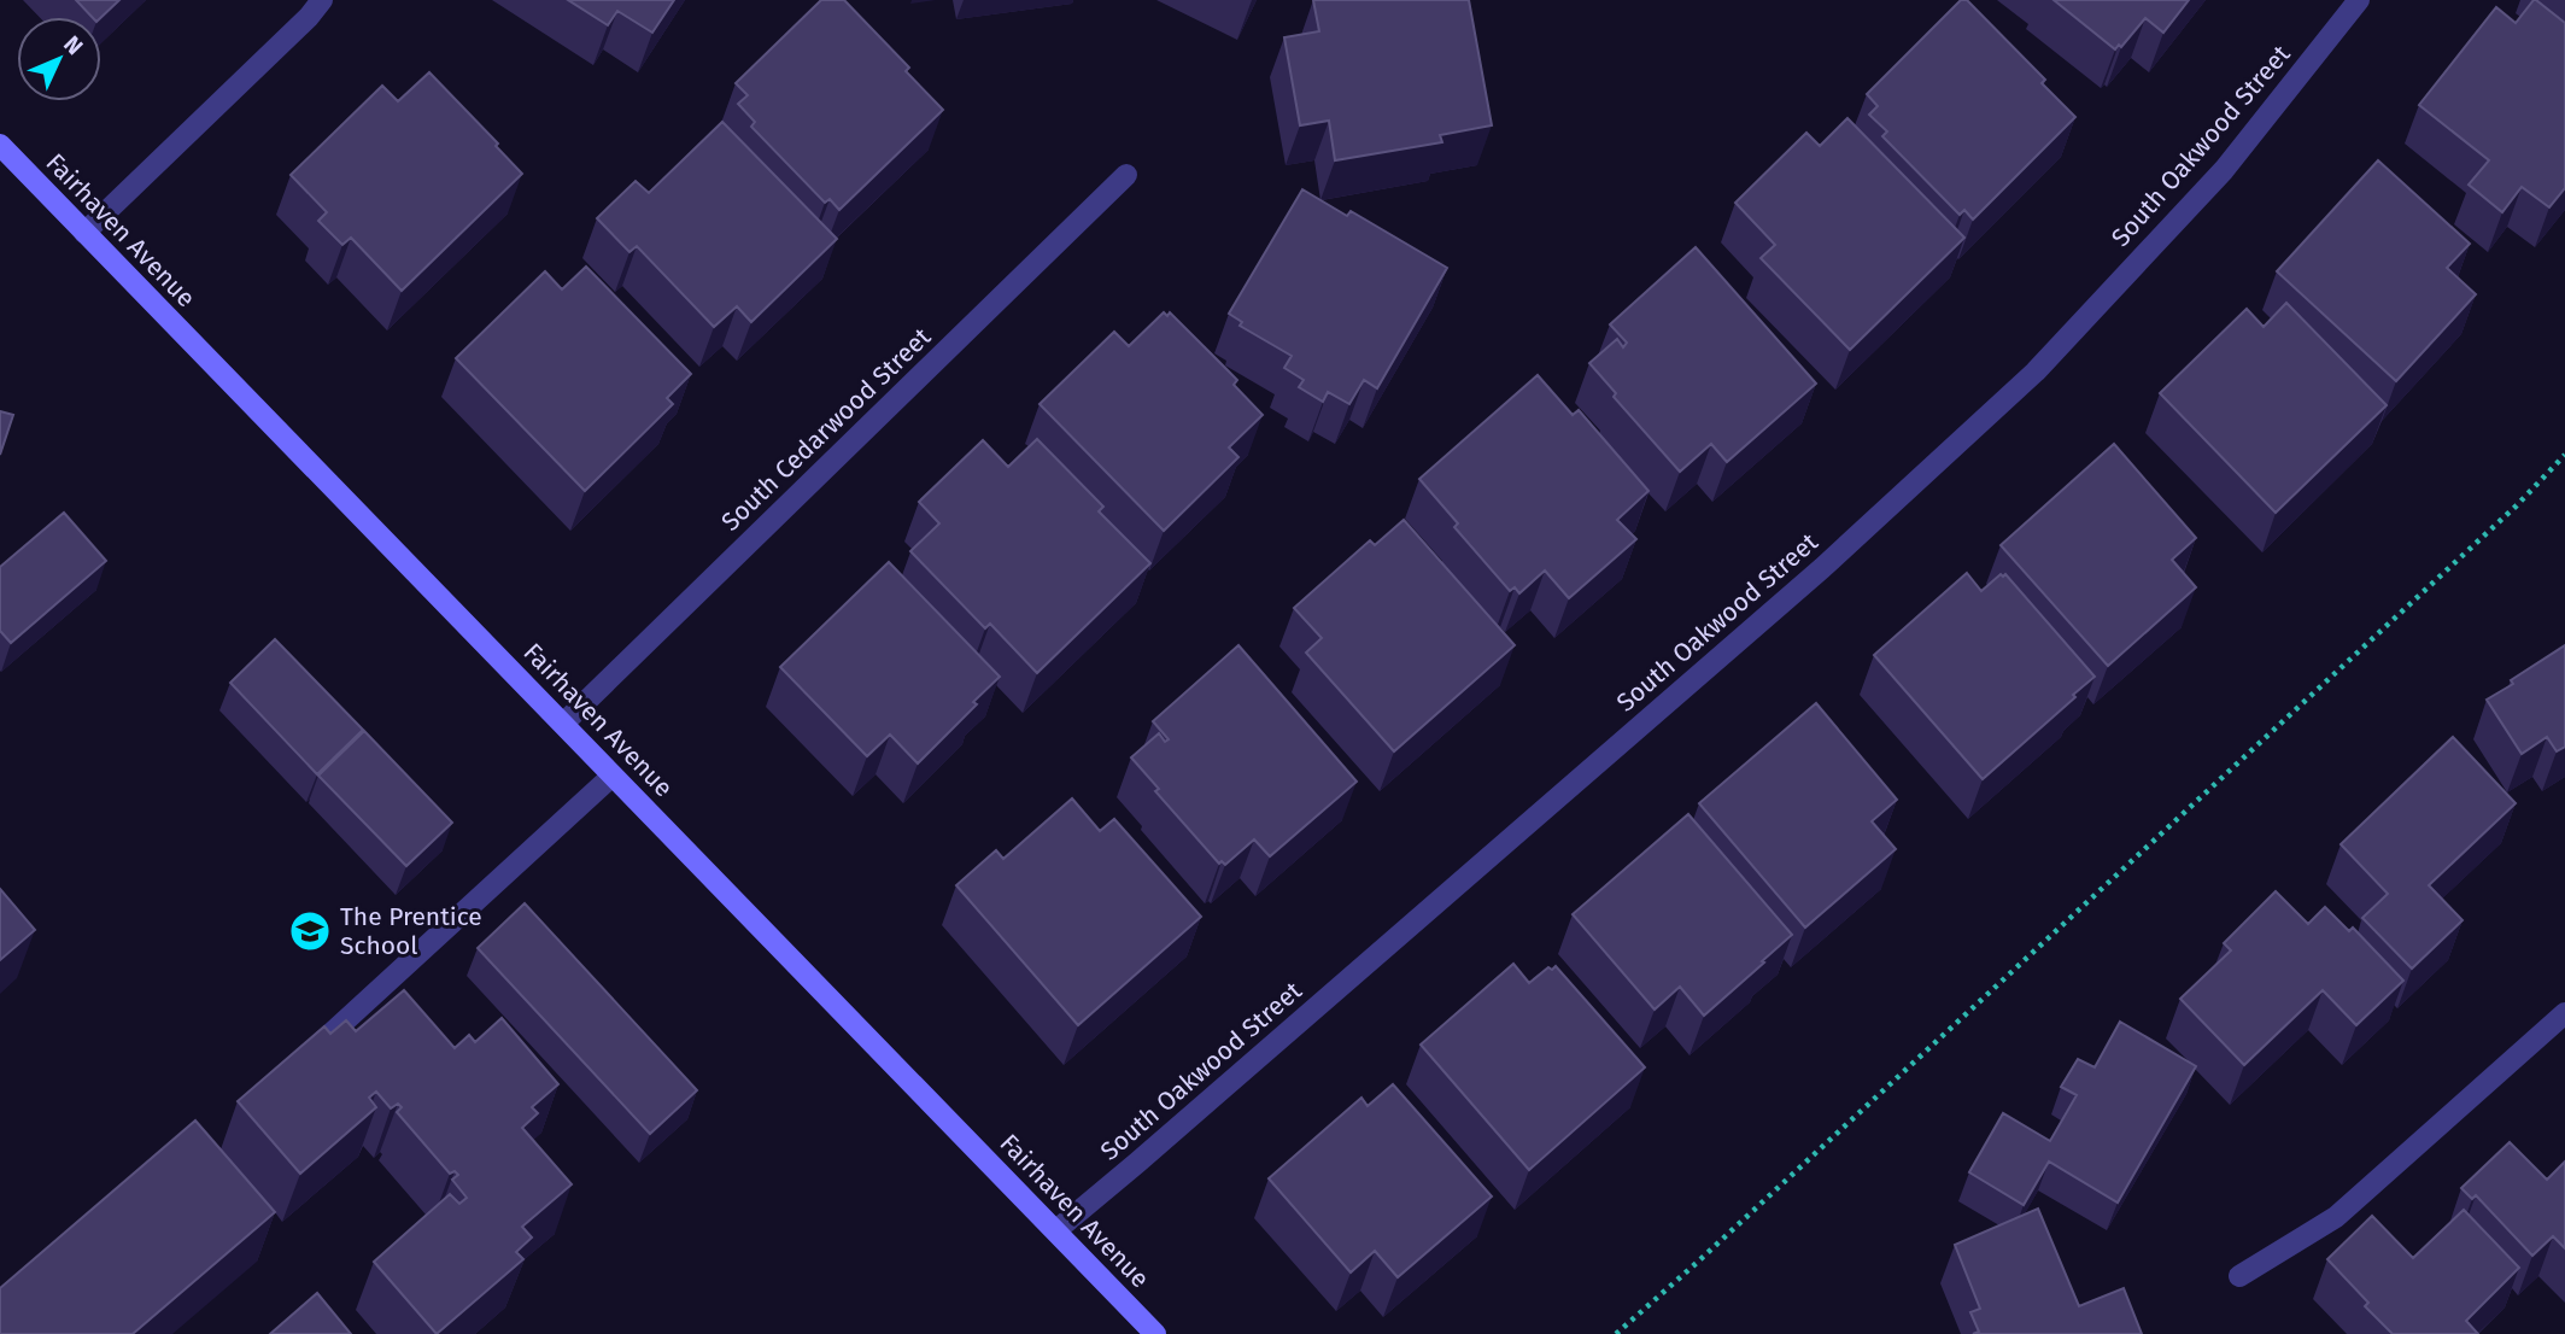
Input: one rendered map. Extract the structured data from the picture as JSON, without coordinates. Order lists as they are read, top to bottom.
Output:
{
  "streets": {
    "main road": ["Fairhaven Avenue"],
    "street": ["South Oakwood Street", "South Cedarwood Street"]
  },
  "crossings": [
    ["South Oakwood Street", "Fairhaven Avenue"],
    ["Fairhaven Avenue", "South Cedarwood Street"]
  ],
  "places": {
    "school or university": ["The Prentice School"]
  },
  "north": "top right"
}
